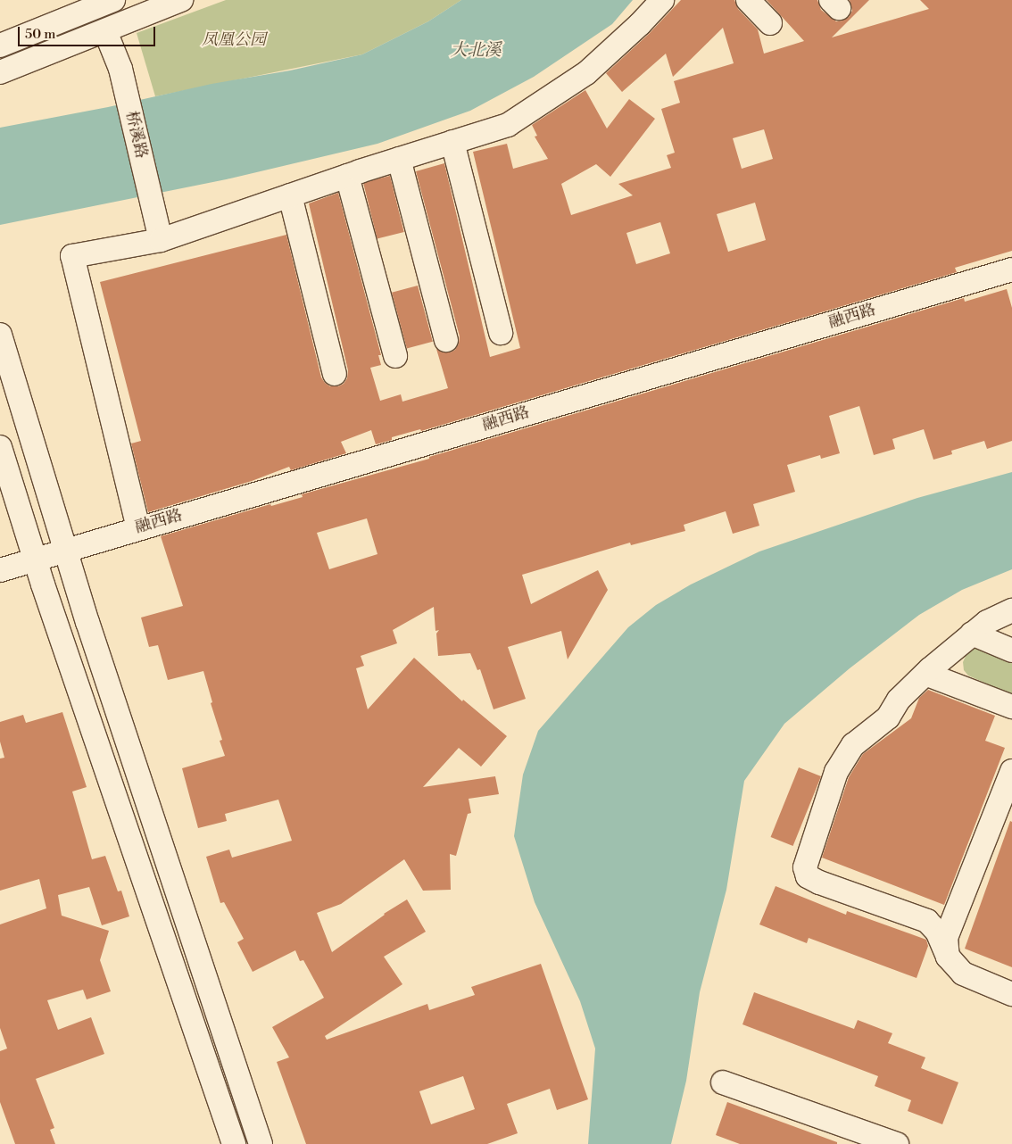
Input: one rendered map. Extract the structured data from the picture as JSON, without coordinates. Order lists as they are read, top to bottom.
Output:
{
  "streets": {
    "street": ["桥溪路", "融西路"]
  },
  "water": ["大北溪"],
  "parks": ["凤凰公园"],
  "scale_bar": "50 m"
}
